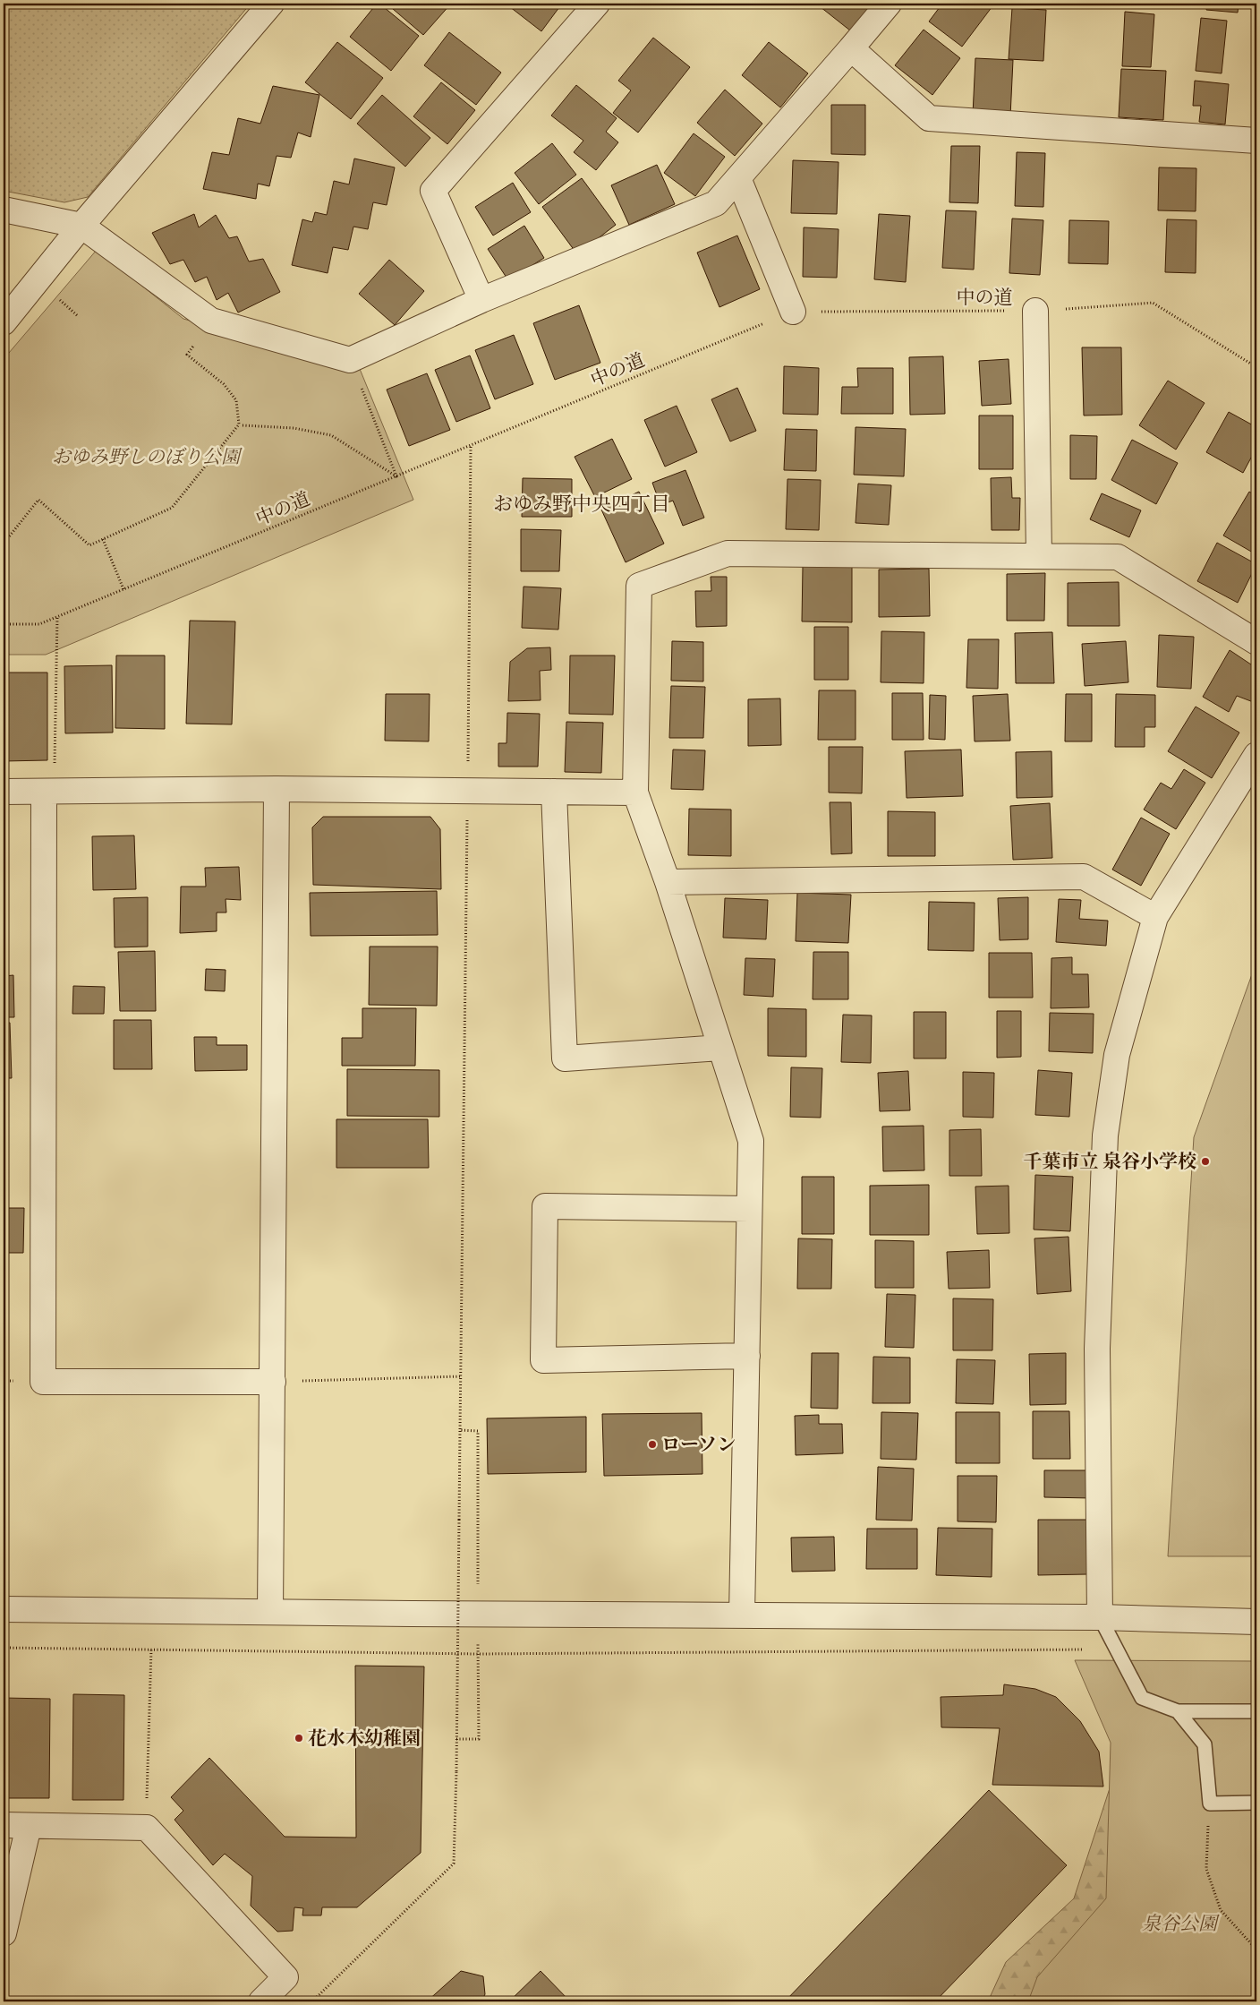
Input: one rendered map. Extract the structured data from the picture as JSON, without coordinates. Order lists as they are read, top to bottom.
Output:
{
  "streets": {
    "path": ["中の道"]
  },
  "districts": ["おゆみ野中央四丁目"],
  "parks": ["おゆみ野しのぼり公園", "泉谷公園"],
  "places": ["千葉市立 泉谷小学校", "ローソン", "花水木幼稚園"]
}
